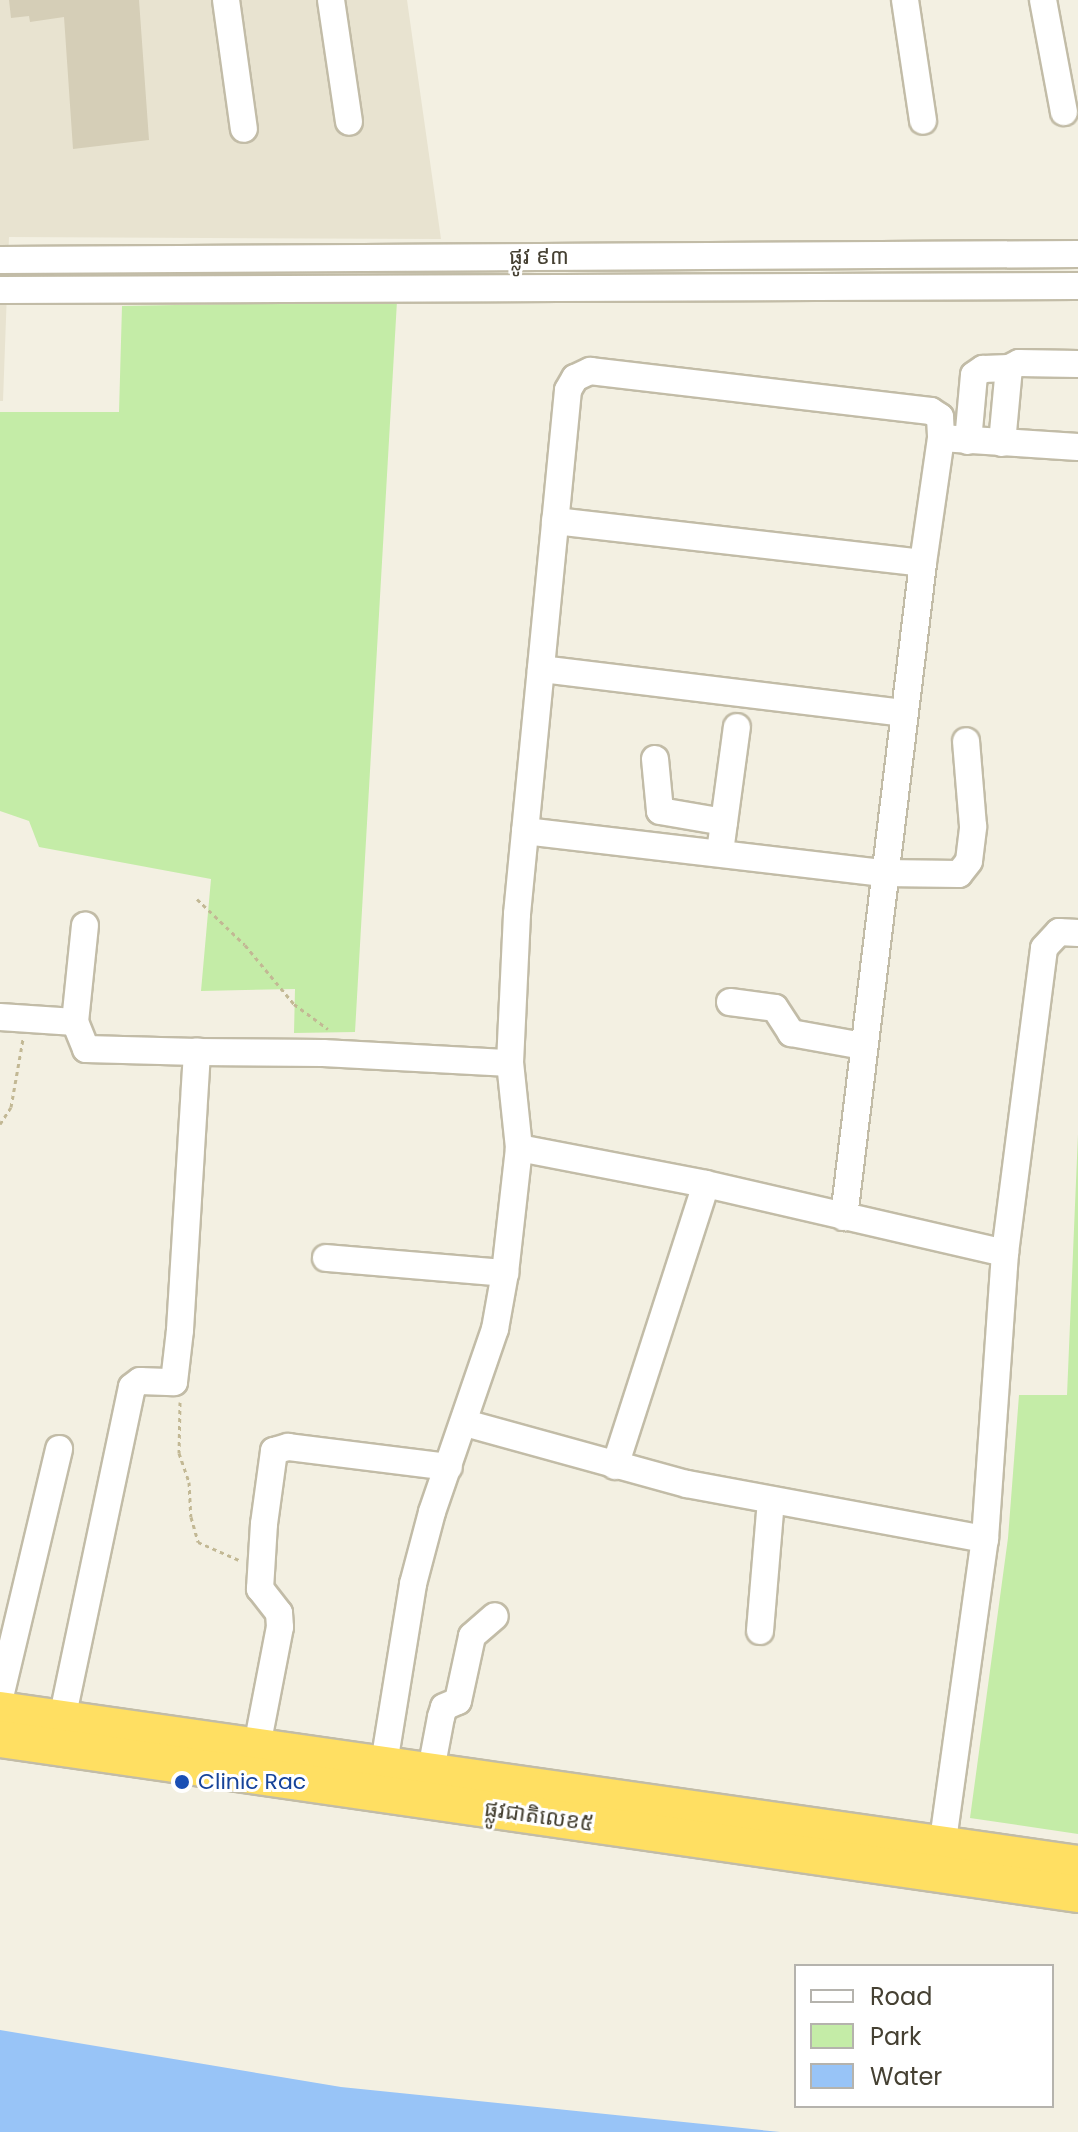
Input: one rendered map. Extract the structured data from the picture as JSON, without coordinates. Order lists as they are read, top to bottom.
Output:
{
  "streets": {
    "highway": ["ផ្លូវជាតិលេខ៥"],
    "street": ["ផ្លូវ ៩៣"]
  },
  "places": ["Clinic Rac"],
  "legend": ["Road", "Park", "Water"]
}
